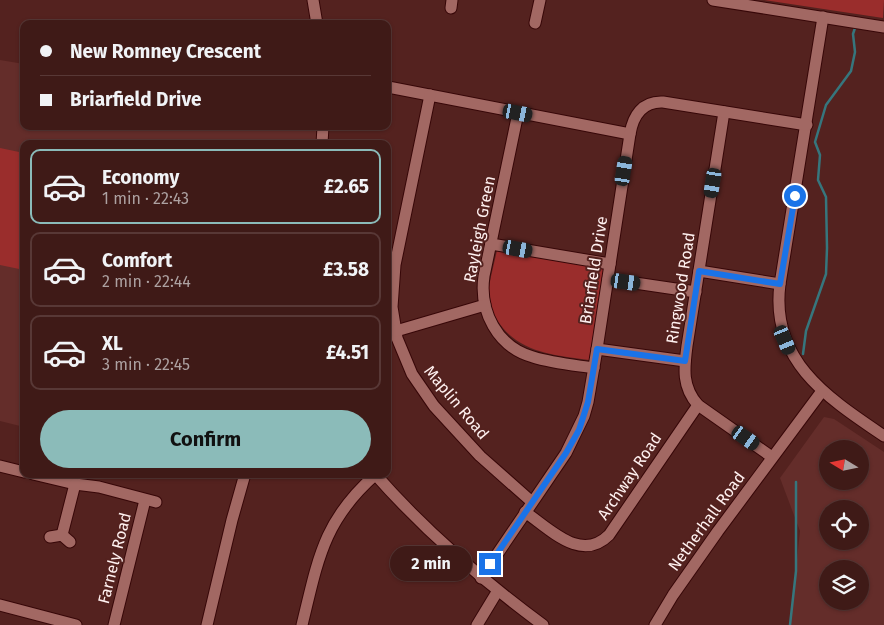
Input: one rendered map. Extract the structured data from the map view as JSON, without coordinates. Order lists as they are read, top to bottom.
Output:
{
  "streets": {
    "street": [
      "Rayleigh Green",
      "Briarfield Drive",
      "Ringwood Road",
      "Maplin Road",
      "Archway Road",
      "Netherhall Road",
      "Farnely Road"
    ]
  },
  "crossings": [
    ["Rayleigh Green", "Briarfield Drive"],
    ["Briarfield Drive", "Ringwood Road"],
    ["Briarfield Drive", "Maplin Road"],
    ["Briarfield Drive", "Archway Road"],
    ["Ringwood Road", "Archway Road"],
    ["Ringwood Road", "Netherhall Road"]
  ],
  "north": "left",
  "page": {
    "banner": ["New Romney Crescent", "Briarfield Drive"],
    "list": [
      {
        "name": "Economy",
        "note": "1 min · 22:43",
        "value": "£2.65"
      },
      {
        "name": "Comfort",
        "note": "2 min · 22:44",
        "value": "£3.58"
      },
      {
        "name": "XL",
        "note": "3 min · 22:45",
        "value": "£4.51"
      }
    ],
    "buttons": "Confirm",
    "bubble": "2 min"
  }
}
